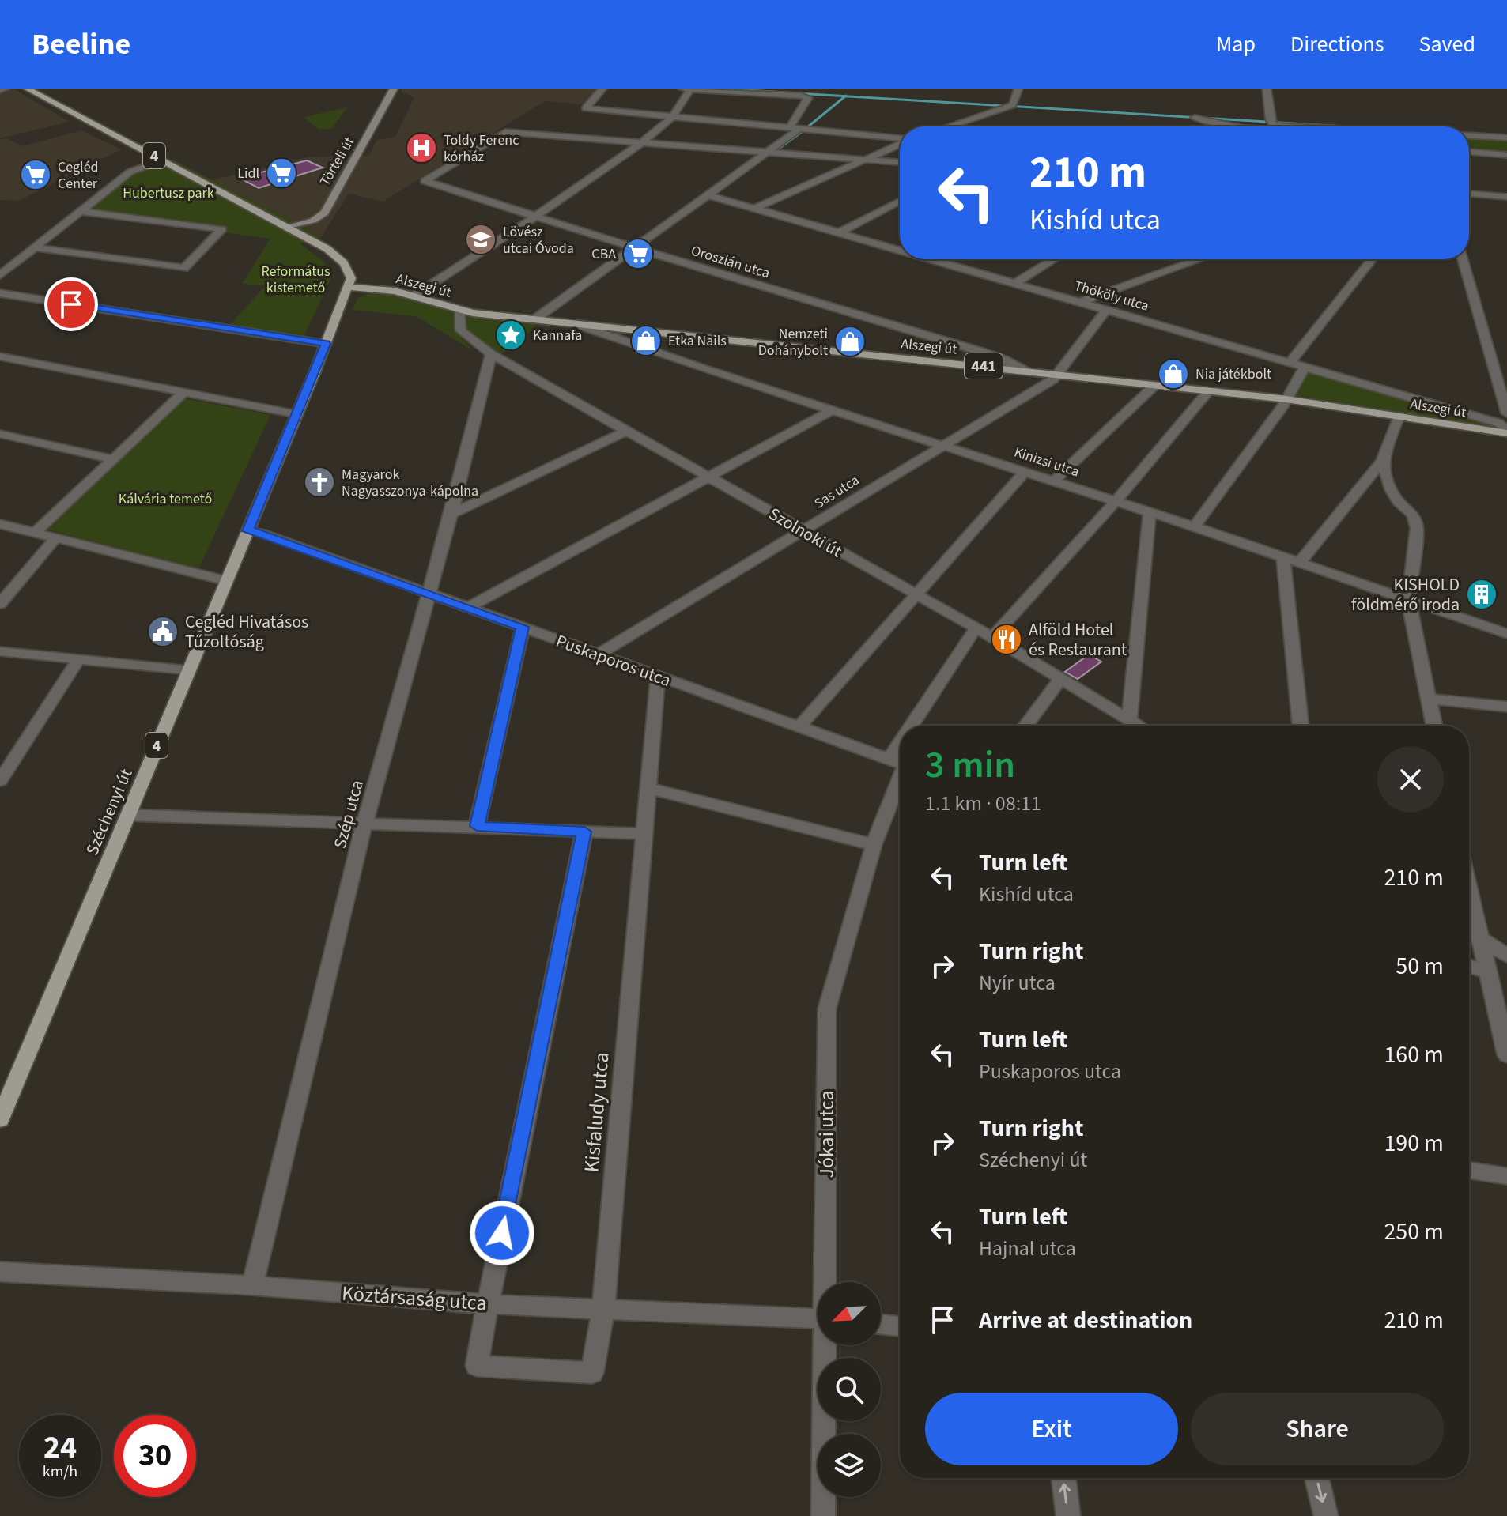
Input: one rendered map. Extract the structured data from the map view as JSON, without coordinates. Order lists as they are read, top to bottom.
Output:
{
  "streets": {
    "main road": [
      "4",
      "Törteli út",
      "Alszegi út",
      "441",
      "Széchenyi út"
    ],
    "street": [
      "Oroszlán utca",
      "Thököly utca",
      "Kinizsi utca",
      "Sas utca",
      "Szolnoki út",
      "Puskaporos utca",
      "Szép utca",
      "Kisfaludy utca",
      "Jókai utca",
      "Köztársaság utca"
    ]
  },
  "crossings": [
    ["4", "Törteli út"],
    ["4", "Széchenyi út"],
    ["Törteli út", "Széchenyi út"],
    ["Oroszlán utca", "Alszegi út"],
    ["Alszegi út", "Thököly utca"],
    ["Alszegi út", "441"],
    ["Alszegi út", "Kinizsi utca"],
    ["Alszegi út", "Sas utca"],
    ["Alszegi út", "Szolnoki út"],
    ["Alszegi út", "Széchenyi út"],
    ["Thököly utca", "Sas utca"],
    ["441", "Széchenyi út"],
    ["Kinizsi utca", "Sas utca"],
    ["Sas utca", "Szolnoki út"],
    ["Sas utca", "Puskaporos utca"],
    ["Szolnoki út", "Szép utca"],
    ["Szolnoki út", "Jókai utca"],
    ["Puskaporos utca", "Széchenyi út"],
    ["Puskaporos utca", "Szép utca"],
    ["Puskaporos utca", "Kisfaludy utca"],
    ["Szép utca", "Köztársaság utca"],
    ["Kisfaludy utca", "Köztársaság utca"]
  ],
  "parks": ["Hubertusz park", "Református kistemető", "Kálvária temető"],
  "places": {
    "hospital": ["Toldy Ferenc kórház"],
    "supermarket": ["Lidl", "Cegléd Center", "CBA"],
    "school or university": ["Lövész utcai Óvoda"],
    "place": ["Kannafa"],
    "shop": ["Etka Nails", "Nemzeti Dohánybolt", "Nia játékbolt"],
    "church": ["Magyarok Nagyasszonya-kápolna"],
    "building": ["KISHOLD földmérő iroda"],
    "public building": ["Cegléd Hivatásos Tűzoltóság"],
    "restaurant": ["Alföld Hotel és Restaurant"]
  },
  "north": "bottom left",
  "page": {
    "header": "Beeline",
    "nav": ["Map", "Directions", "Saved"],
    "turn": ["210 m", "Kishíd utca"],
    "heading": ["3 min", "1.1 km · 08:11"],
    "list": [
      {
        "name": "Turn left",
        "note": "Kishíd utca",
        "value": "210 m"
      },
      {
        "name": "Turn right",
        "note": "Nyír utca",
        "value": "50 m"
      },
      {
        "name": "Turn left",
        "note": "Puskaporos utca",
        "value": "160 m"
      },
      {
        "name": "Turn right",
        "note": "Széchenyi út",
        "value": "190 m"
      },
      {
        "name": "Turn left",
        "note": "Hajnal utca",
        "value": "250 m"
      },
      {
        "name": "Arrive at destination",
        "value": "210 m"
      }
    ],
    "buttons": ["Exit", "Share"],
    "speed": "24 km/h",
    "limit": "30"
  }
}
